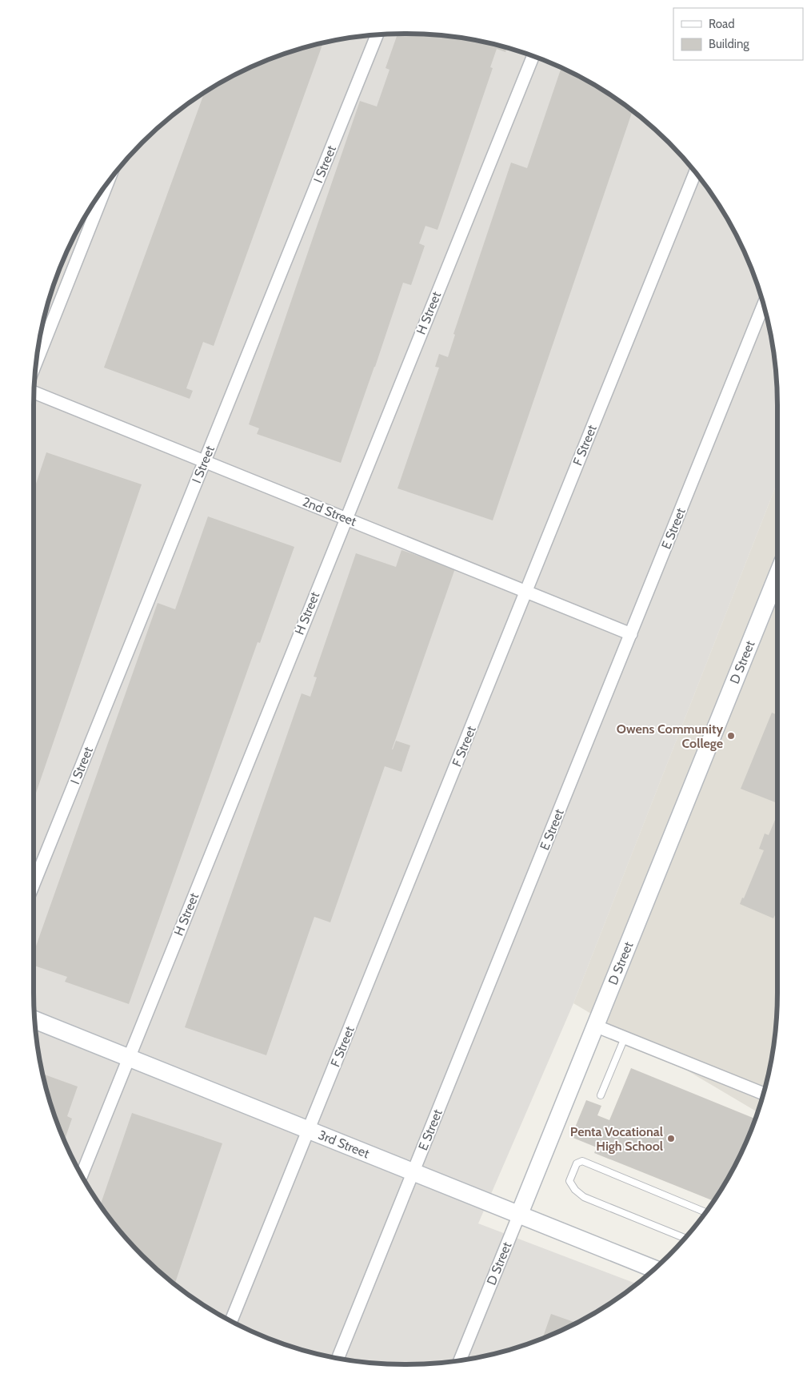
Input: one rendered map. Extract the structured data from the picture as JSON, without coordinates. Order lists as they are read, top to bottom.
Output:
{
  "streets": {
    "street": [
      "I Street",
      "H Street",
      "F Street",
      "2nd Street",
      "E Street",
      "D Street",
      "3rd Street"
    ]
  },
  "crossings": [
    ["I Street", "2nd Street"],
    ["H Street", "2nd Street"],
    ["H Street", "3rd Street"],
    ["F Street", "2nd Street"],
    ["F Street", "3rd Street"],
    ["2nd Street", "E Street"],
    ["E Street", "3rd Street"],
    ["D Street", "3rd Street"]
  ],
  "places": ["Owens Community College", "Penta Vocational High School"],
  "legend": ["Road", "Building"]
}
